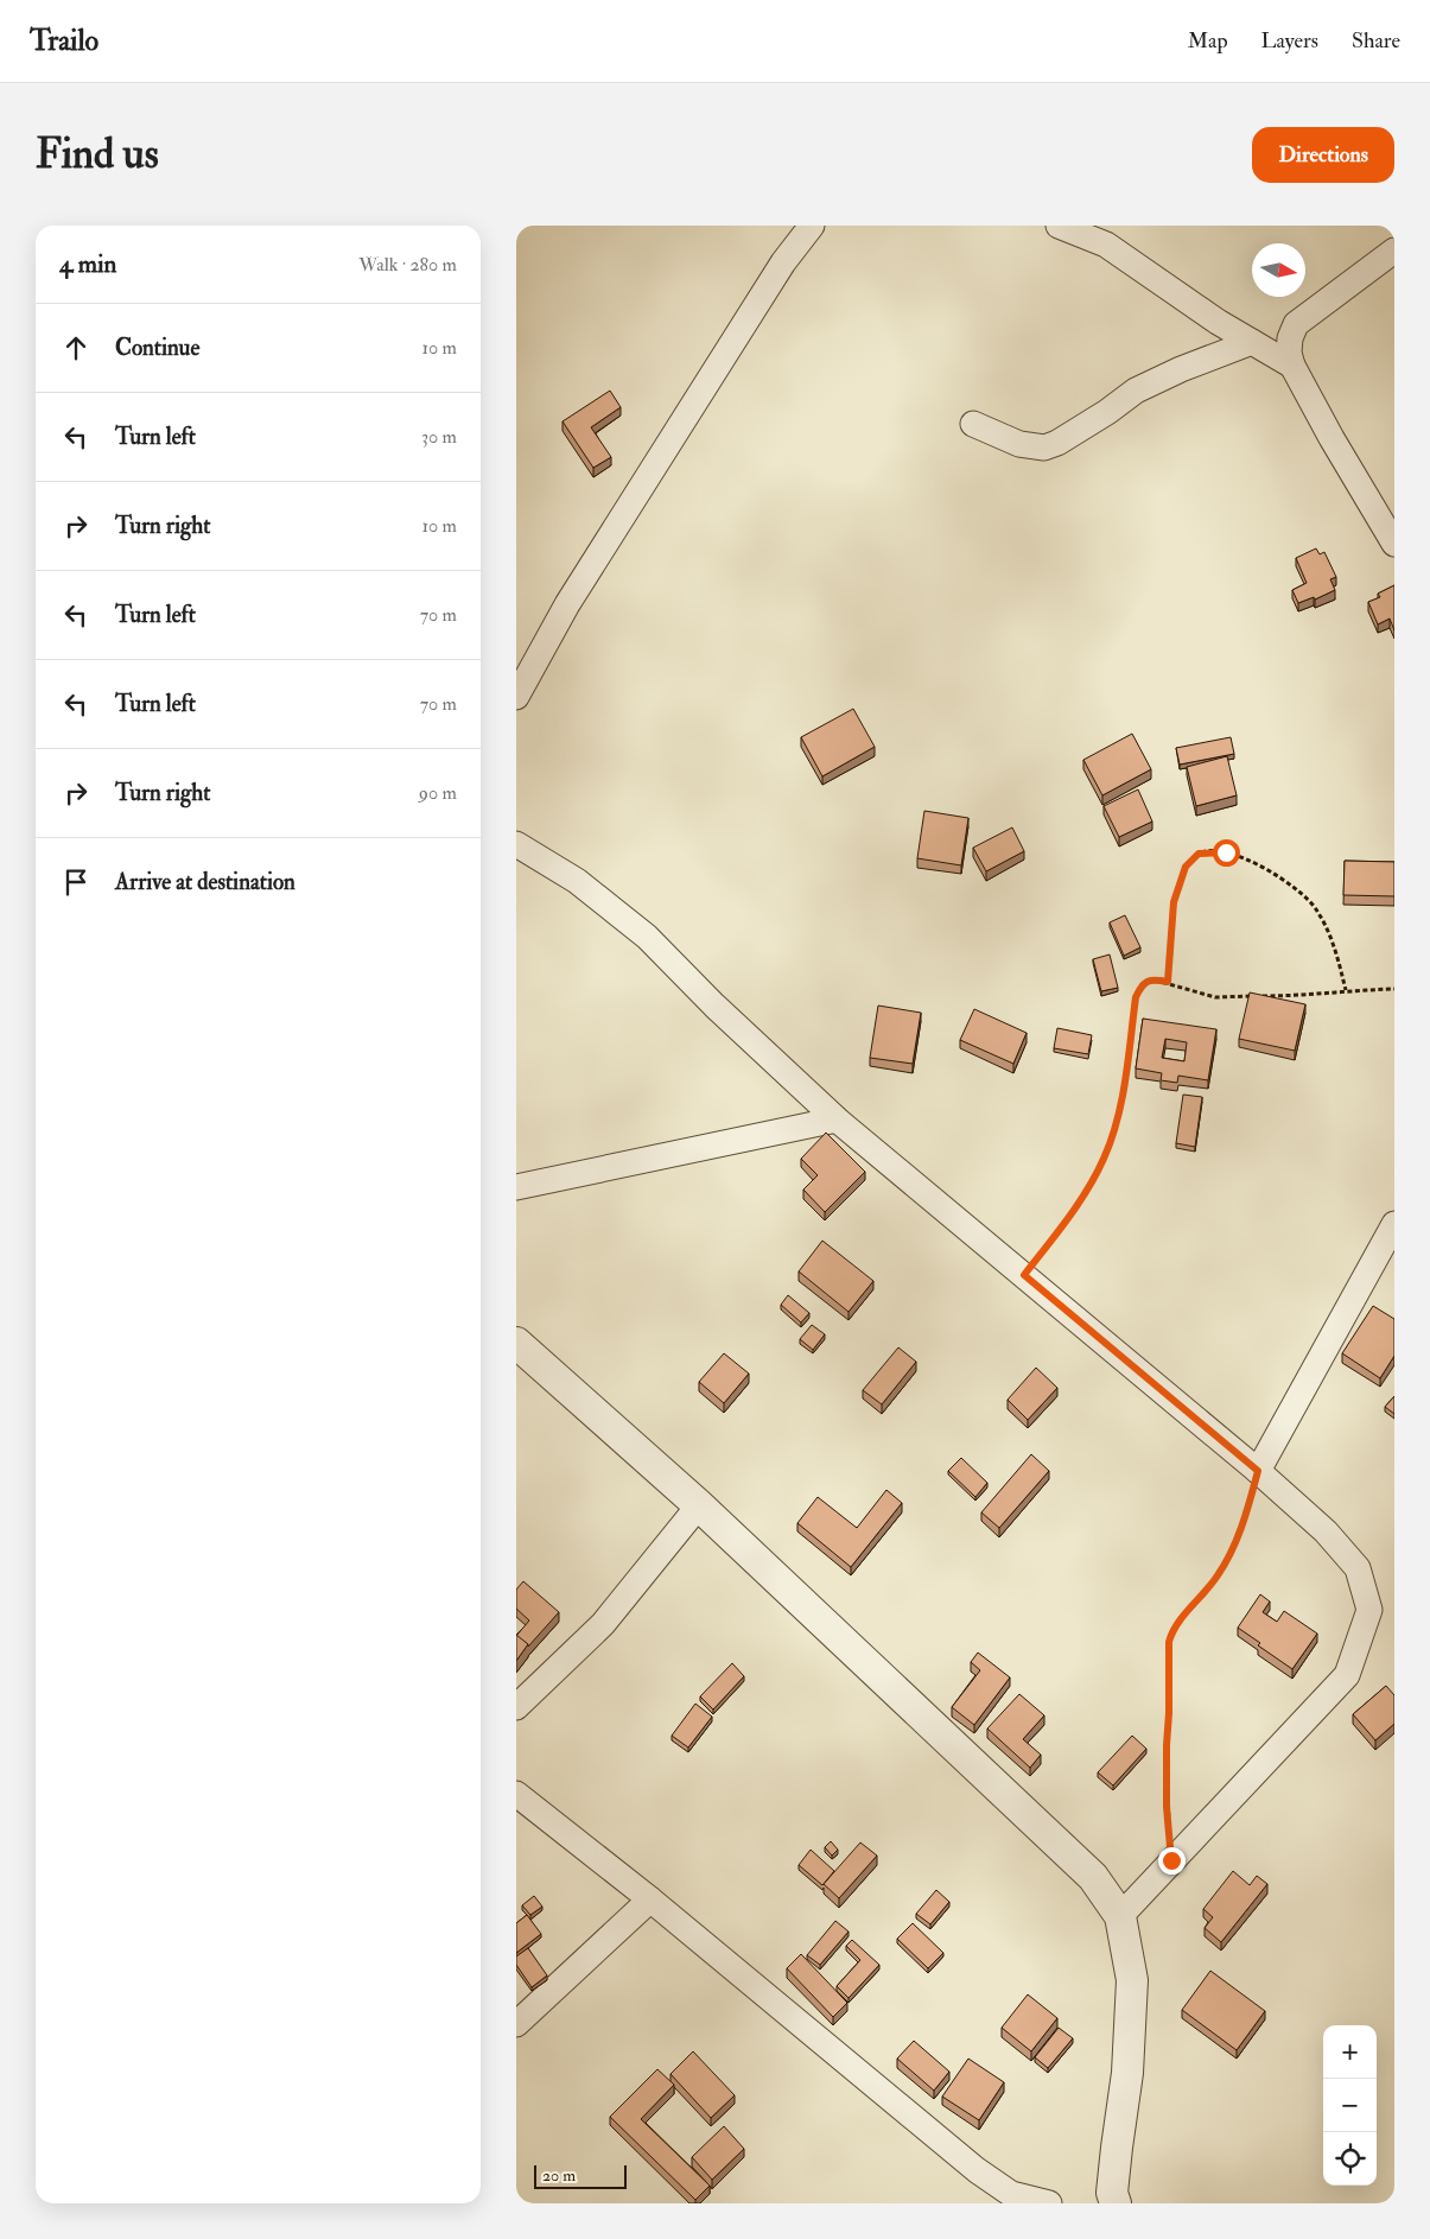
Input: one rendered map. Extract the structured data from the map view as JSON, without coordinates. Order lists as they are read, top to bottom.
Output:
{
  "scale_bar": "20 m",
  "north": "right",
  "page": {
    "header": "Trailo",
    "nav": ["Map", "Layers", "Share"],
    "buttons": "Directions",
    "title": "Find us",
    "heading": ["4 min", "Walk · 280 m"],
    "list": [
      ["Continue", "10 m"],
      ["Turn left", "30 m"],
      ["Turn right", "10 m"],
      ["Turn left", "70 m"],
      ["Turn left", "70 m"],
      ["Turn right", "90 m"],
      "Arrive at destination"
    ],
    "map_buttons": ["+", "−"],
    "scale": "20 m"
  }
}
